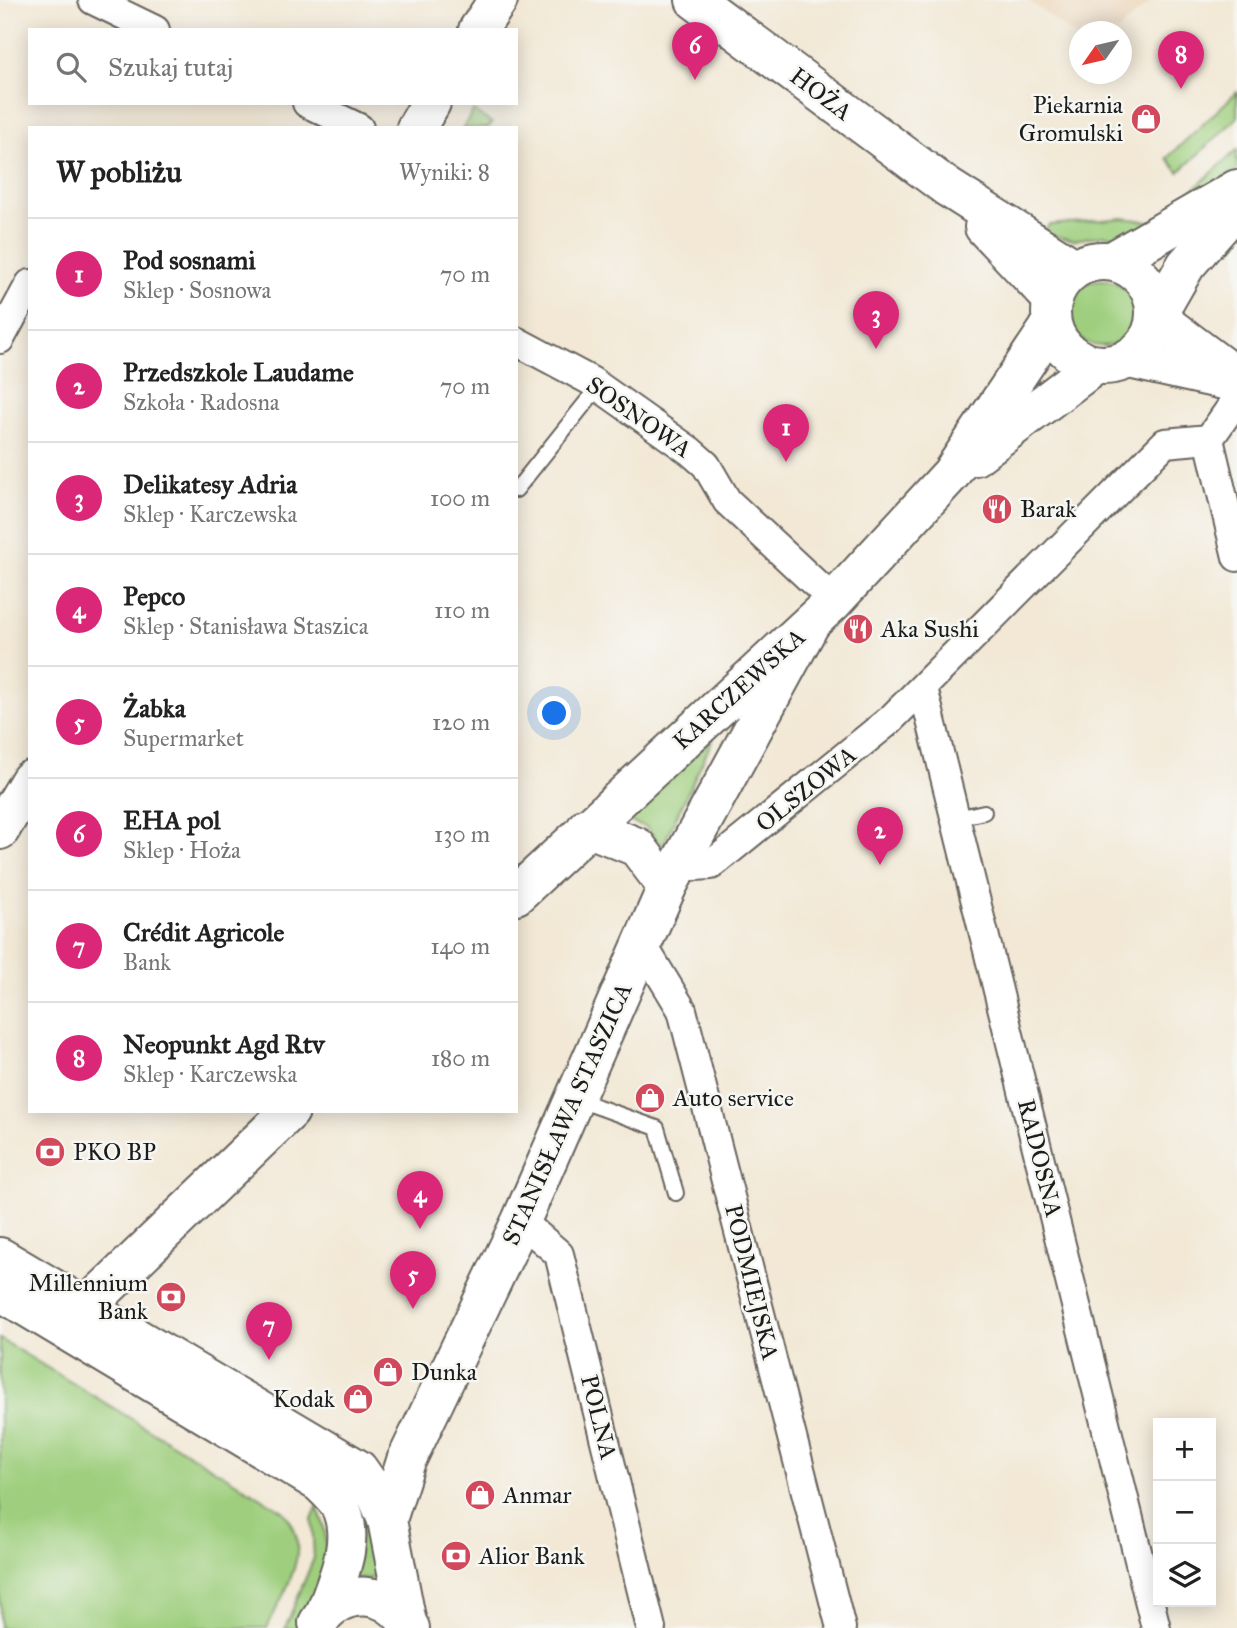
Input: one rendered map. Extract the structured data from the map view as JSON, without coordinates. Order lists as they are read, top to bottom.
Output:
{
  "streets": {
    "main road": ["HOŻA", "KARCZEWSKA", "STANISŁAWA STASZICA"],
    "street": [
      "SOSNOWA",
      "OLSZOWA",
      "RADOSNA",
      "PODMIEJSKA",
      "POLNA"
    ]
  },
  "crossings": [
    ["HOŻA", "KARCZEWSKA"],
    ["SOSNOWA", "KARCZEWSKA"],
    ["SOSNOWA", "STANISŁAWA STASZICA"],
    ["KARCZEWSKA", "STANISŁAWA STASZICA"],
    ["OLSZOWA", "STANISŁAWA STASZICA"],
    ["OLSZOWA", "RADOSNA"],
    ["STANISŁAWA STASZICA", "PODMIEJSKA"],
    ["STANISŁAWA STASZICA", "POLNA"]
  ],
  "places": {
    "shop": [
      "Piekarnia Gromulski",
      "Auto service",
      "Dunka",
      "Kodak",
      "Anmar"
    ],
    "restaurant": ["Barak", "Aka Sushi"],
    "bank": ["PKO BP", "Millennium Bank", "Alior Bank"]
  },
  "north": "bottom left",
  "page": {
    "pins": [
      "6",
      "8",
      "3",
      "1",
      "2",
      "4",
      "5",
      "7"
    ],
    "search": "Szukaj tutaj",
    "heading": ["W pobliżu", "Wyniki: 8"],
    "list": [
      {
        "mark": "1",
        "name": "Pod sosnami",
        "note": "Sklep · Sosnowa",
        "value": "70 m"
      },
      {
        "mark": "2",
        "name": "Przedszkole Laudame",
        "note": "Szkoła · Radosna",
        "value": "70 m"
      },
      {
        "mark": "3",
        "name": "Delikatesy Adria",
        "note": "Sklep · Karczewska",
        "value": "100 m"
      },
      {
        "mark": "4",
        "name": "Pepco",
        "note": "Sklep · Stanisława Staszica",
        "value": "110 m"
      },
      {
        "mark": "5",
        "name": "Żabka",
        "note": "Supermarket",
        "value": "120 m"
      },
      {
        "mark": "6",
        "name": "EHA pol",
        "note": "Sklep · Hoża",
        "value": "130 m"
      },
      {
        "mark": "7",
        "name": "Crédit Agricole",
        "note": "Bank",
        "value": "140 m"
      },
      {
        "mark": "8",
        "name": "Neopunkt Agd Rtv",
        "note": "Sklep · Karczewska",
        "value": "180 m"
      }
    ],
    "map_buttons": ["+", "−"]
  }
}
